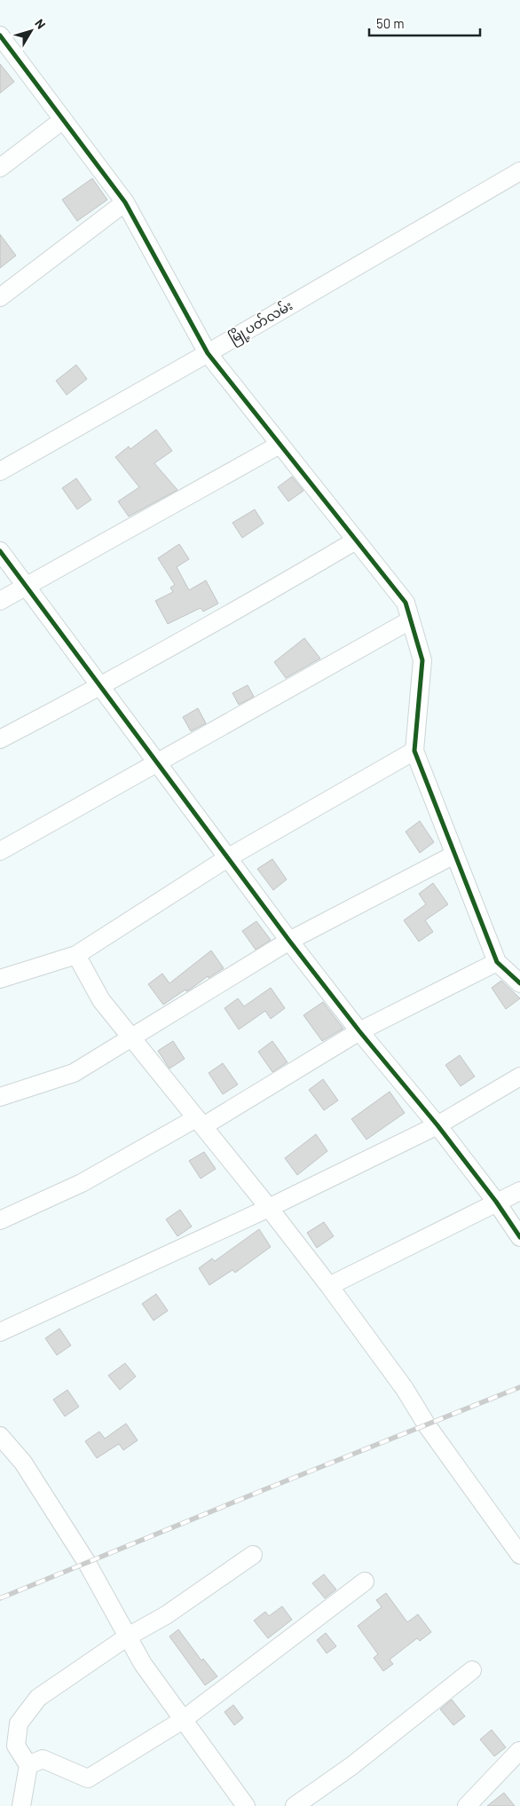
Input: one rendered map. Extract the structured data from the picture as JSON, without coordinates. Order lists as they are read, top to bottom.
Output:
{
  "streets": {
    "street": ["မြို့ပတ်လမ်း"]
  },
  "scale_bar": "50 m",
  "north": "top right"
}
